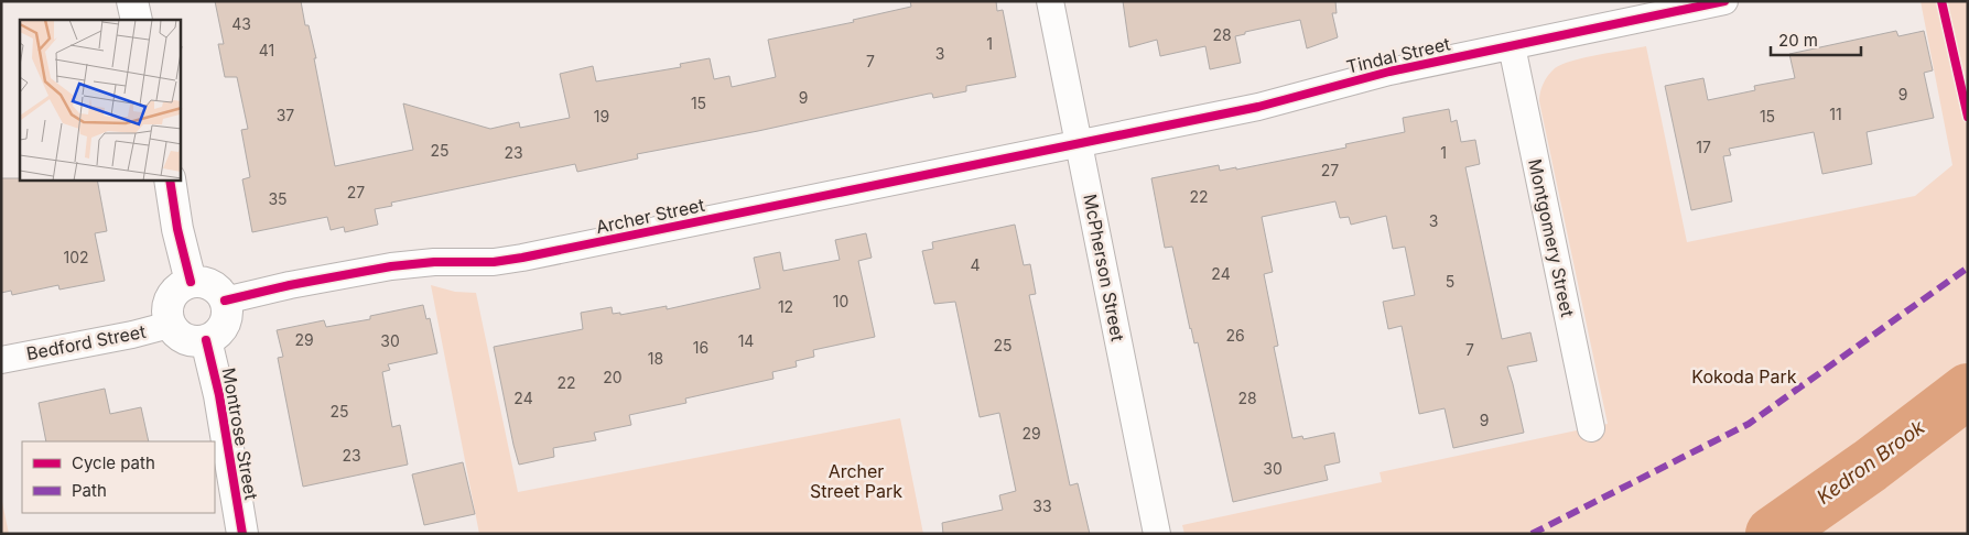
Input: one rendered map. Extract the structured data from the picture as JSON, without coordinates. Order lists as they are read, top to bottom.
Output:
{
  "streets": {
    "street": [
      "Tindal Street",
      "Archer Street",
      "Montgomery Street",
      "McPherson Street",
      "Bedford Street",
      "Montrose Street"
    ]
  },
  "crossings": [
    ["Tindal Street", "Archer Street"],
    ["Tindal Street", "Montgomery Street"],
    ["Tindal Street", "McPherson Street"],
    ["Archer Street", "McPherson Street"],
    ["Archer Street", "Bedford Street"],
    ["Archer Street", "Montrose Street"],
    ["Bedford Street", "Montrose Street"]
  ],
  "water": ["Kedron Brook"],
  "parks": ["Kokoda Park", "Archer Street Park"],
  "house_numbers": [
    "43",
    "28",
    "1",
    "41",
    "3",
    "7",
    "9",
    "9",
    "15",
    "11",
    "37",
    "19",
    "15",
    "17",
    "25",
    "23",
    "1",
    "27",
    "27",
    "22",
    "35",
    "3",
    "102",
    "4",
    "24",
    "5",
    "10",
    "12",
    "26",
    "29",
    "30",
    "14",
    "25",
    "16",
    "7",
    "18",
    "20",
    "22",
    "24",
    "28",
    "25",
    "9",
    "29",
    "23",
    "30",
    "33"
  ],
  "legend": ["Cycle path", "Path"],
  "scale_bar": "20 m"
}
